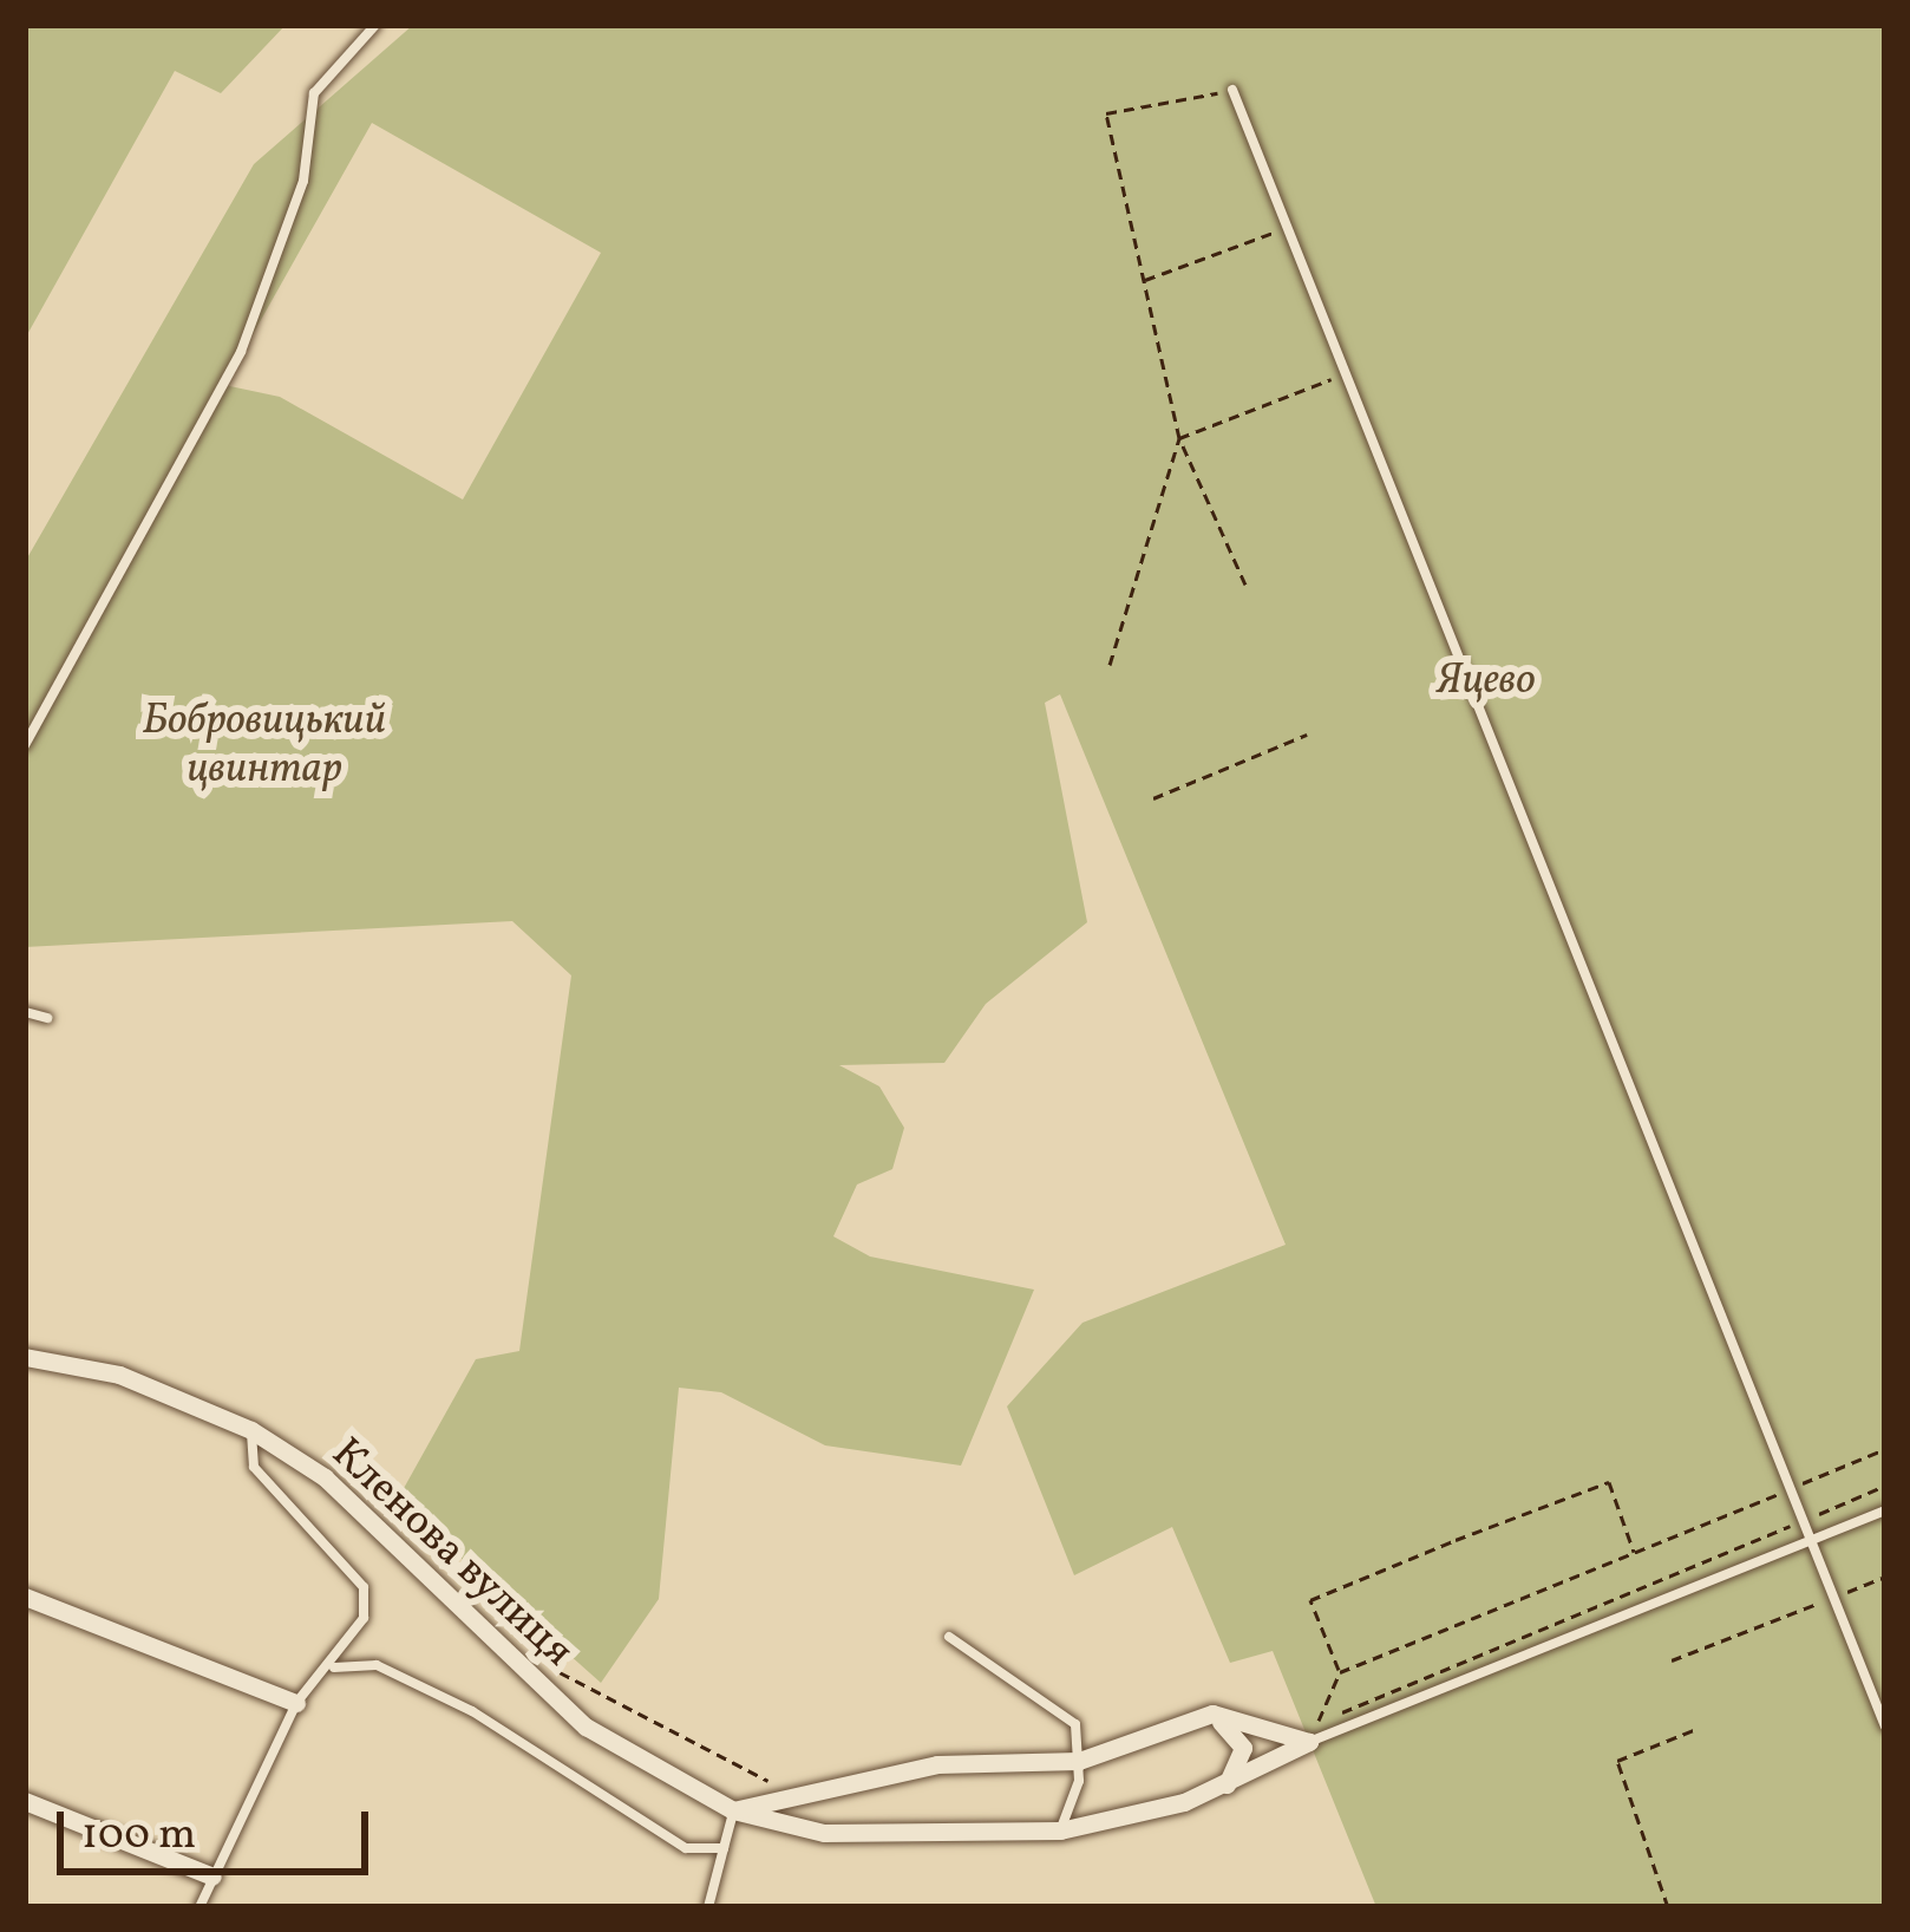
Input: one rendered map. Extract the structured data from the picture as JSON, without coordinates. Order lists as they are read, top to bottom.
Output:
{
  "streets": {
    "street": ["Кленова вулиця"]
  },
  "parks": ["Яцево", "Бобровицький цвинтар"],
  "scale_bar": "100 m"
}
